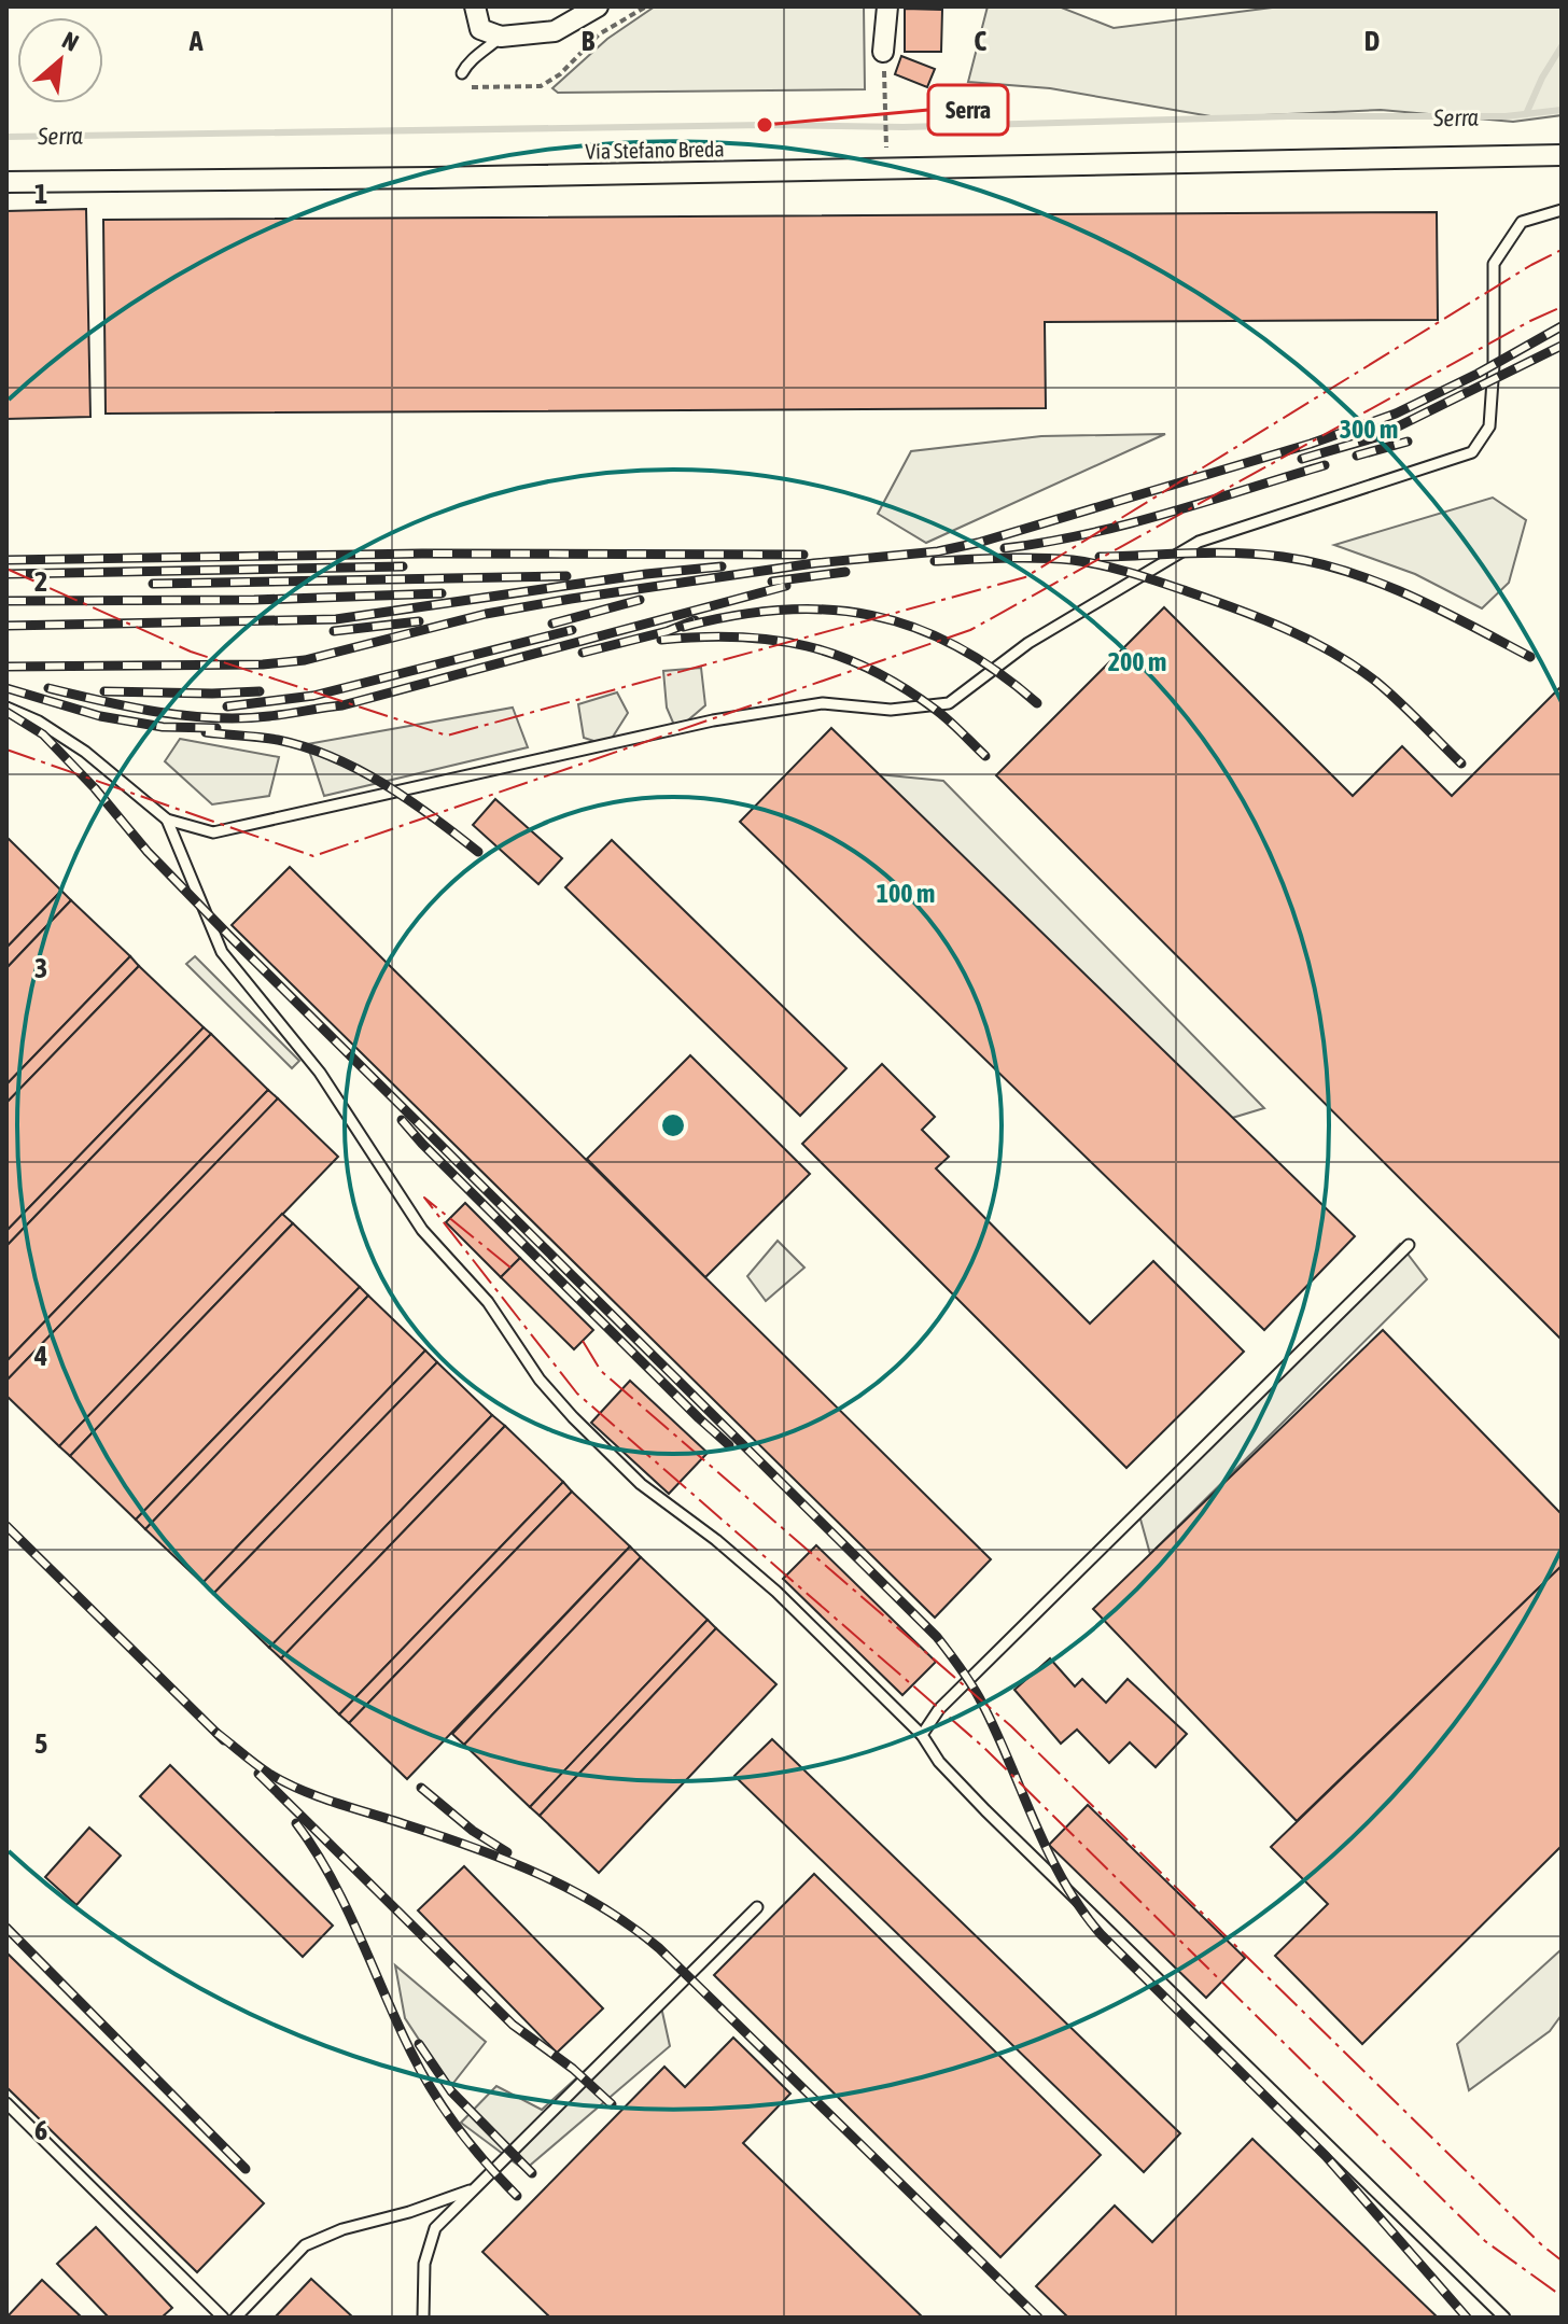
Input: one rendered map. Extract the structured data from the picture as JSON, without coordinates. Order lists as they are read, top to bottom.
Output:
{
  "streets": {
    "street": ["Via Stefano Breda"]
  },
  "water": ["Serra"],
  "places": ["Serra"],
  "north": "top right",
  "grid": {
    "columns": [
      "A",
      "B",
      "C",
      "D"
    ],
    "rows": [
      "1",
      "2",
      "3",
      "4",
      "5",
      "6"
    ]
  },
  "rings": ["300 m", "200 m", "100 m"]
}
